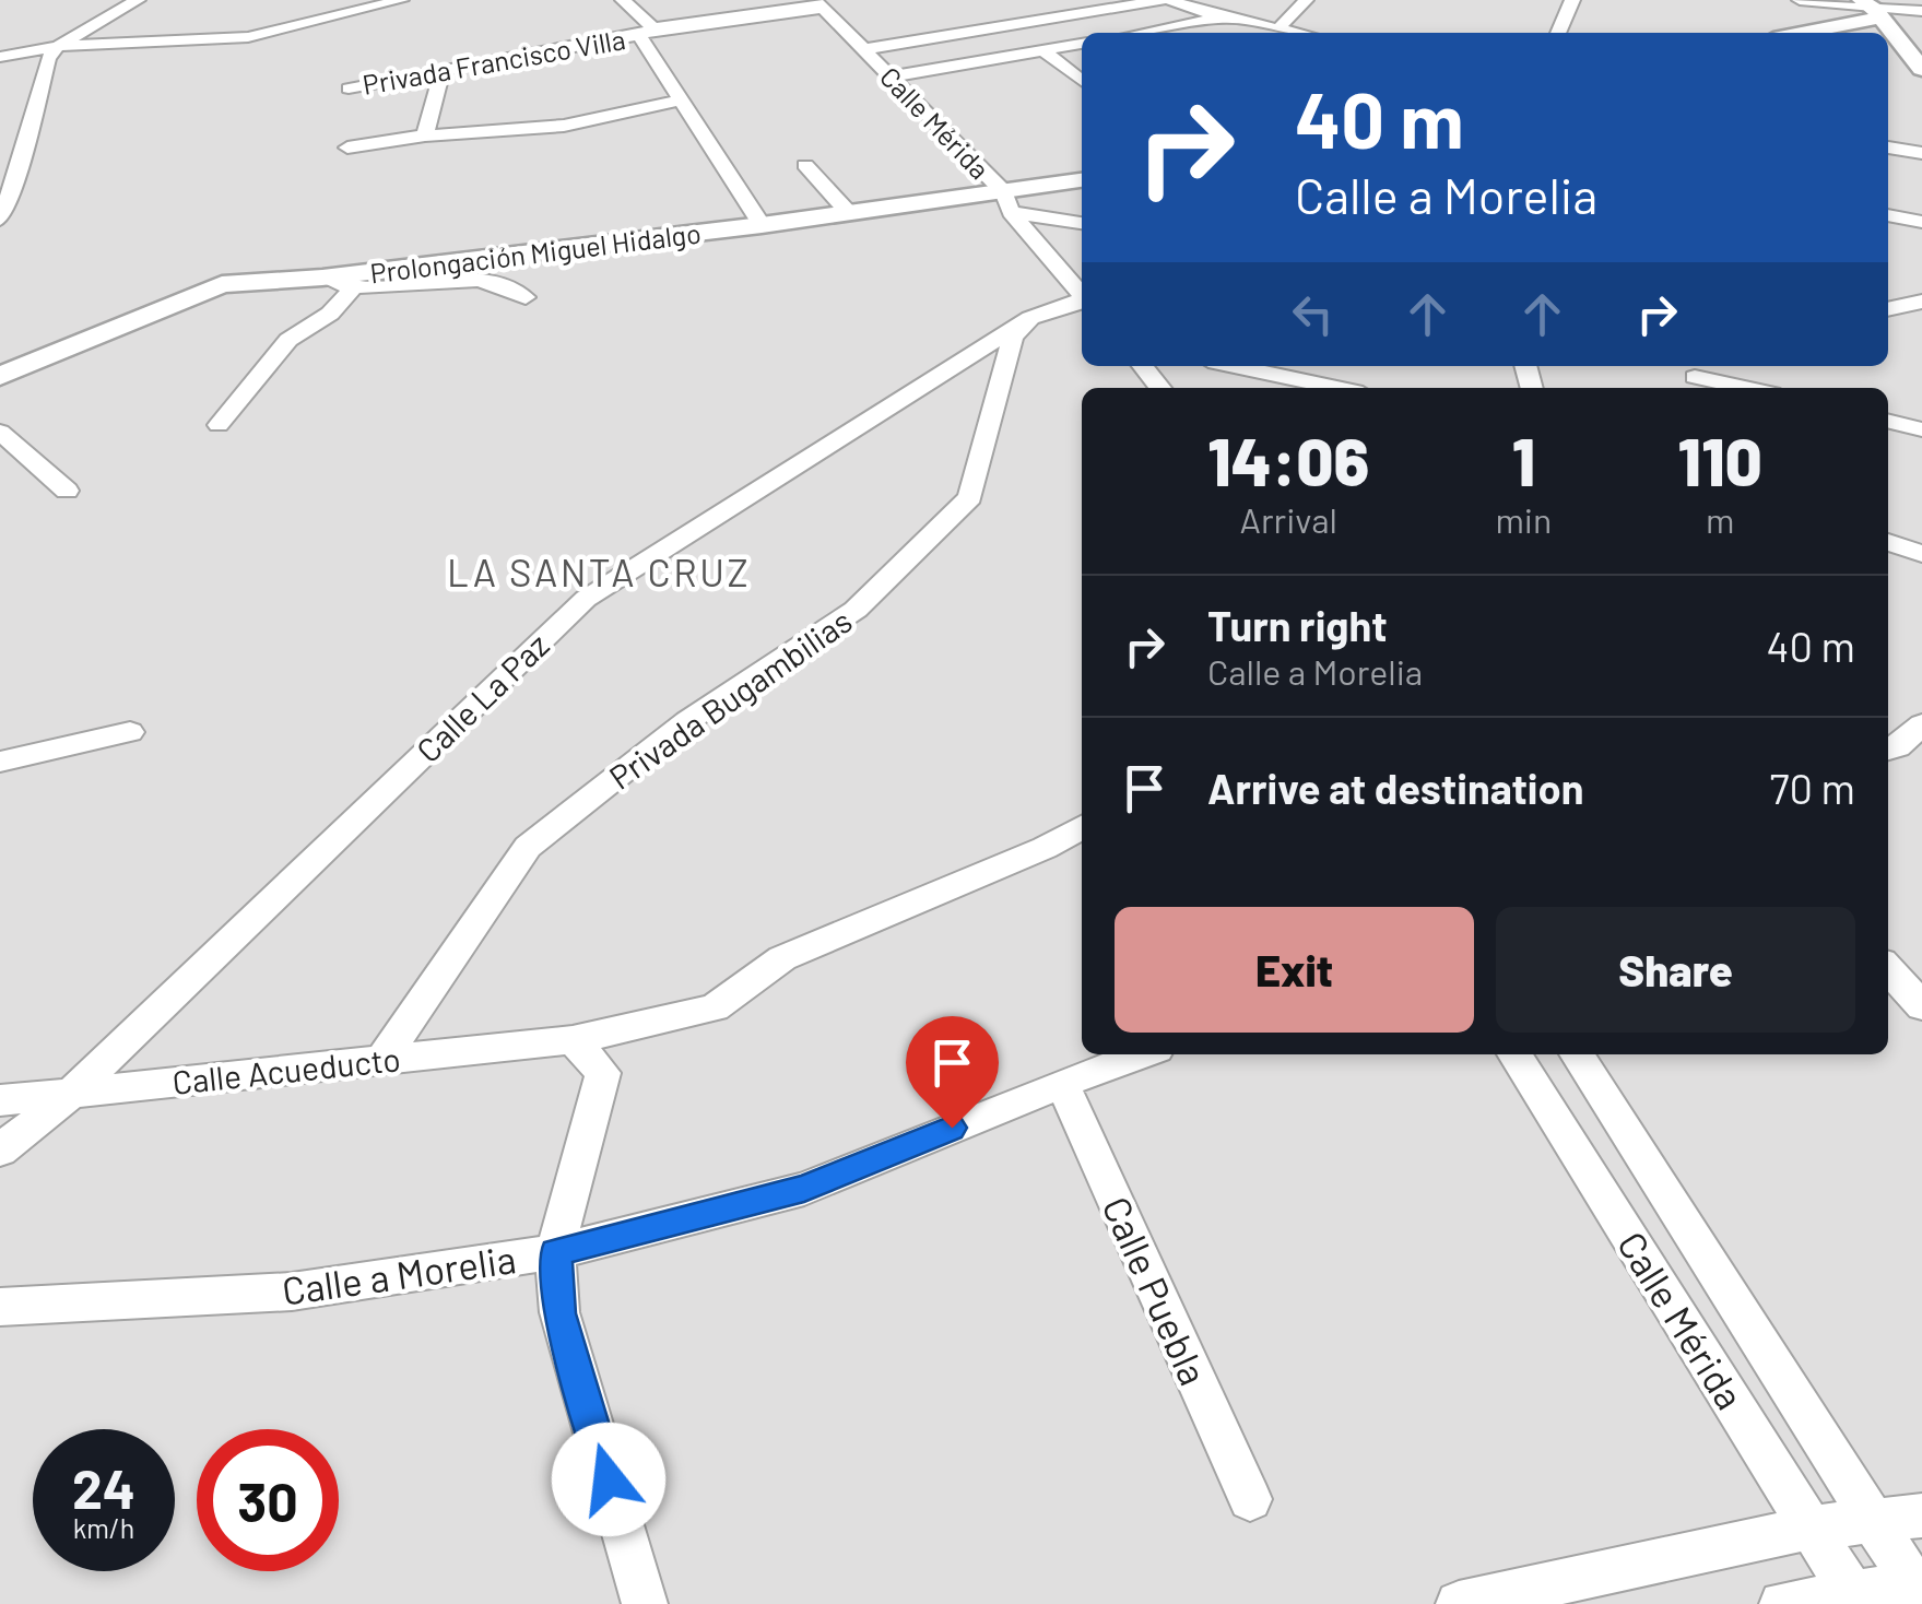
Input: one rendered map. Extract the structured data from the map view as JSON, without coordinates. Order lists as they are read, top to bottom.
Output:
{
  "streets": {
    "street": [
      "Privada Francisco Villa",
      "Calle Mérida",
      "Prolongación Miguel Hidalgo",
      "Calle La Paz",
      "Privada Bugambilias",
      "Calle Acueducto",
      "Calle a Morelia",
      "Calle Puebla"
    ]
  },
  "crossings": [
    ["Privada Francisco Villa", "Calle Mérida"],
    ["Calle Mérida", "Prolongación Miguel Hidalgo"],
    ["Calle La Paz", "Privada Bugambilias"],
    ["Calle La Paz", "Calle Acueducto"],
    ["Privada Bugambilias", "Calle Acueducto"],
    ["Calle a Morelia", "Calle Puebla"]
  ],
  "districts": ["LA SANTA CRUZ"],
  "page": {
    "turn": ["40 m", "Calle a Morelia"],
    "eta": [
      "14:06",
      "Arrival",
      "1",
      "min",
      "110",
      "m"
    ],
    "list": [
      {
        "name": "Turn right",
        "note": "Calle a Morelia",
        "value": "40 m"
      },
      {
        "name": "Arrive at destination",
        "value": "70 m"
      }
    ],
    "buttons": ["Exit", "Share"],
    "speed": "24 km/h",
    "limit": "30"
  }
}
